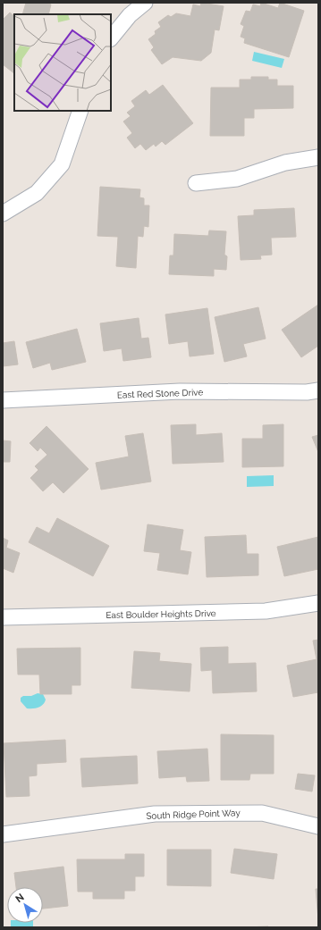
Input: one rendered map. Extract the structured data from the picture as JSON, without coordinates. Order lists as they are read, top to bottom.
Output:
{
  "streets": {
    "street": ["East Red Stone Drive", "East Boulder Heights Drive", "South Ridge Point Way"]
  },
  "north": "top left"
}
